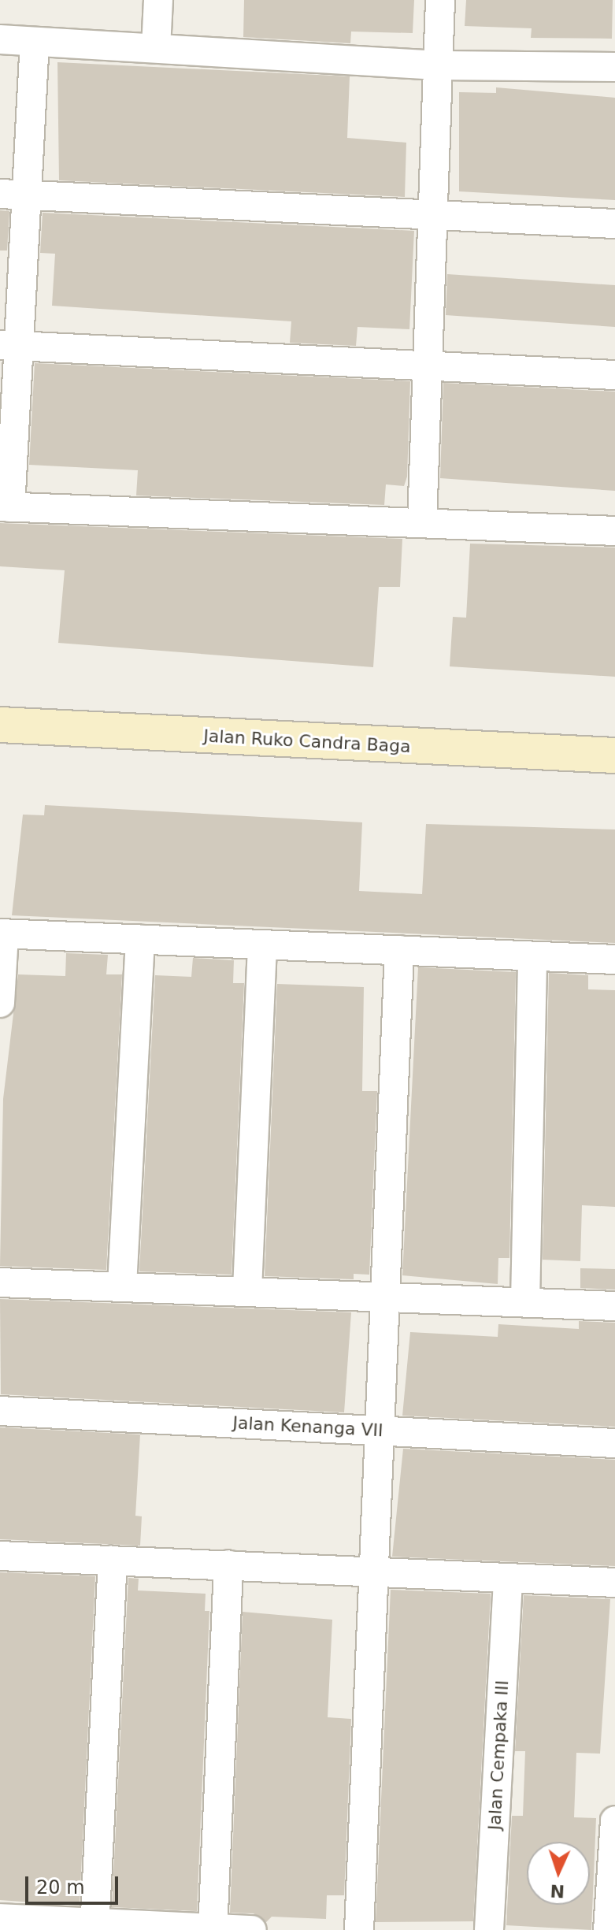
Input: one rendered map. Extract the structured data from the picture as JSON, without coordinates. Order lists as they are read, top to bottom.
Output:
{
  "streets": {
    "street": ["Jalan Ruko Candra Baga", "Jalan Kenanga VII", "Jalan Cempaka III"]
  },
  "scale_bar": "20 m",
  "north": "bottom"
}
